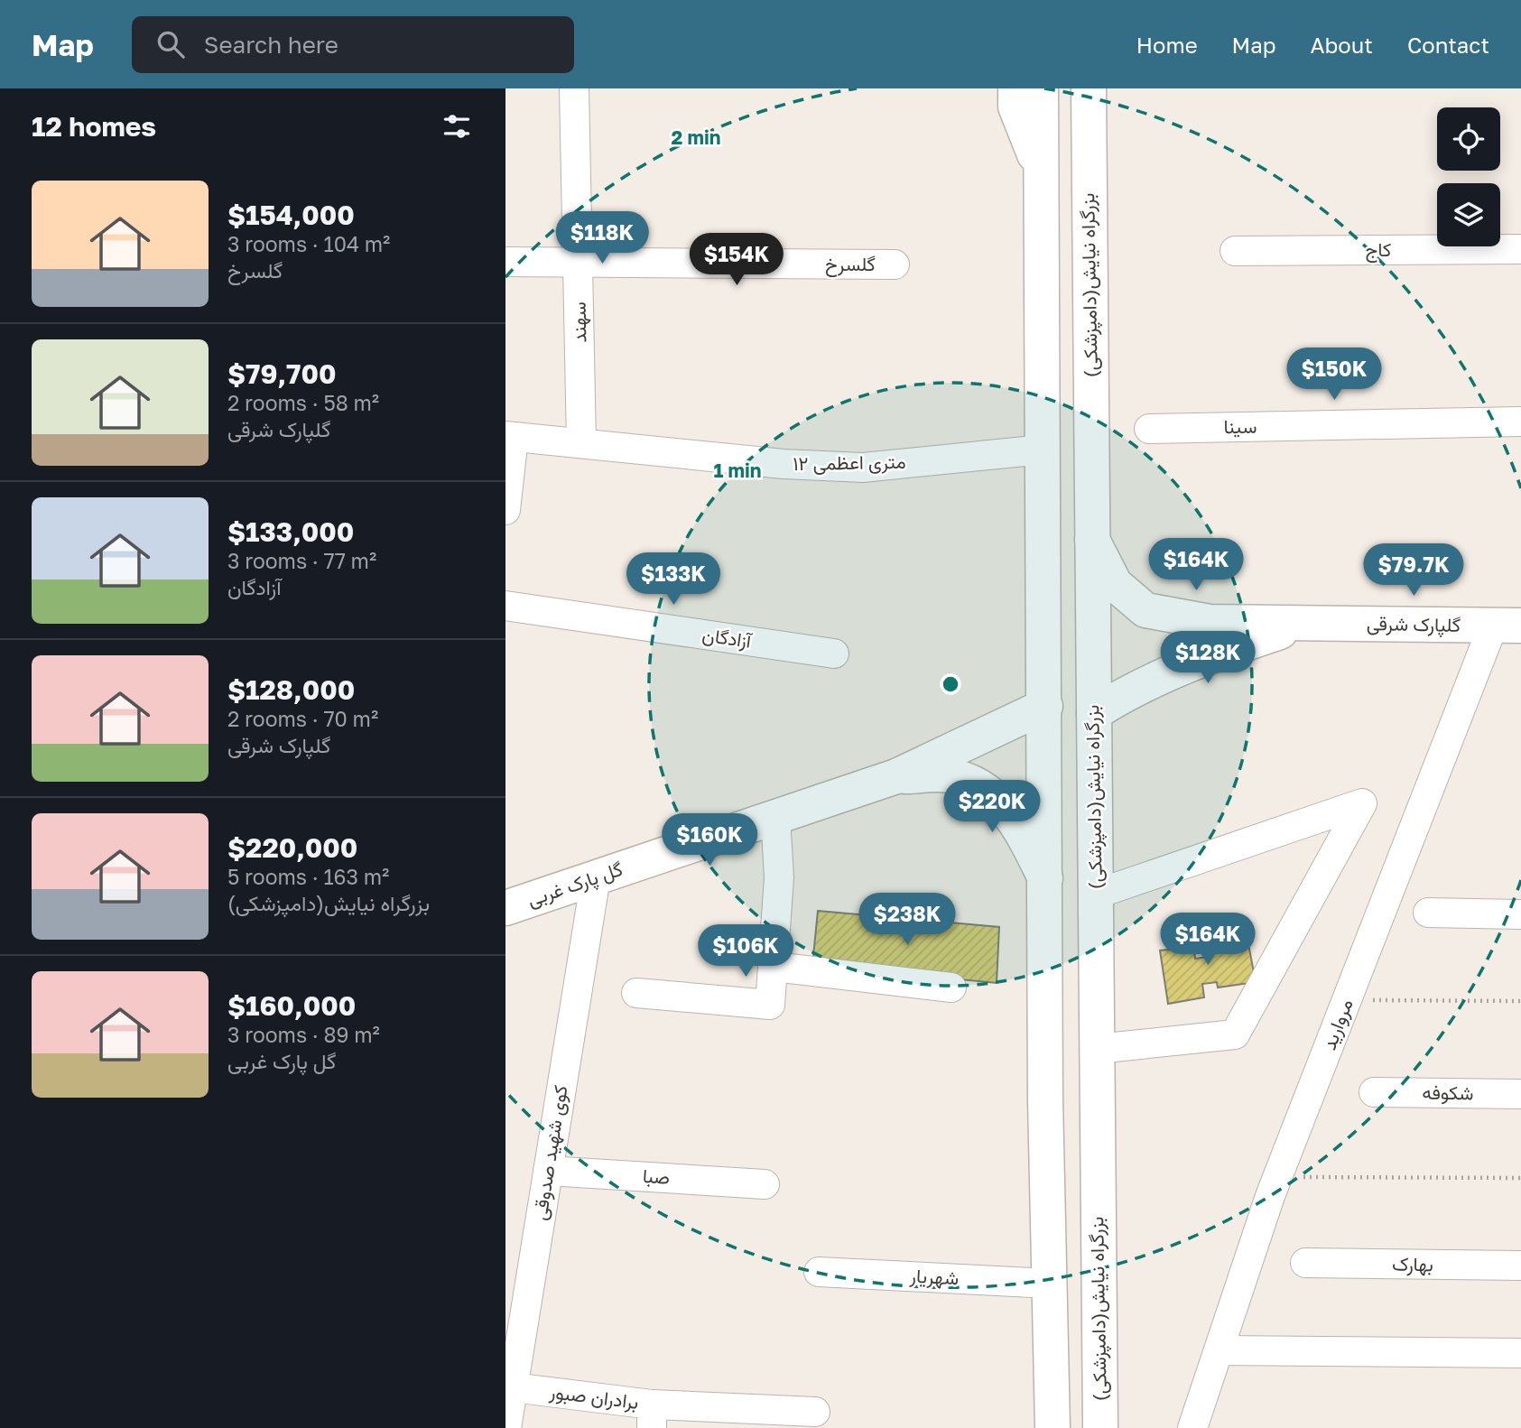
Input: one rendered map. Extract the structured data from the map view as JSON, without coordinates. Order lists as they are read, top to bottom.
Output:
{
  "streets": {
    "main road": ["بزرگراه نیایش(دامپزشکی)", "گلپارک شرقی", "گل پارک غربی"],
    "street": [
      "کاج",
      "گلسرخ",
      "سهند",
      "سینا",
      "۱۲ متری اعظمی",
      "آزادگان",
      "مروارید",
      "شکوفه",
      "کوی شهید صدوقی",
      "صبا",
      "بهارک",
      "شهریار",
      "برادران صبور"
    ]
  },
  "crossings": [
    ["گلسرخ", "سهند"],
    ["بزرگراه نیایش(دامپزشکی)", "گلپارک شرقی"],
    ["سهند", "۱۲ متری اعظمی"],
    ["گلپارک شرقی", "مروارید"],
    ["گل پارک غربی", "کوی شهید صدوقی"],
    ["کوی شهید صدوقی", "صبا"],
    ["کوی شهید صدوقی", "برادران صبور"]
  ],
  "page": {
    "header": "Map",
    "search": "Search here",
    "nav": [
      "Home",
      "Map",
      "About",
      "Contact"
    ],
    "heading": "12 homes",
    "list": [
      {
        "name": "$154,000",
        "note": "3 rooms · 104 m² · گلسرخ"
      },
      {
        "name": "$79,700",
        "note": "2 rooms · 58 m² · گلپارک شرقی"
      },
      {
        "name": "$133,000",
        "note": "3 rooms · 77 m² · آزادگان"
      },
      {
        "name": "$128,000",
        "note": "2 rooms · 70 m² · گلپارک شرقی"
      },
      {
        "name": "$220,000",
        "note": "5 rooms · 163 m² · بزرگراه نیایش(دامپزشکی)"
      },
      {
        "name": "$160,000",
        "note": "3 rooms · 89 m² · گل پارک غربی"
      }
    ],
    "price": [
      "$118K",
      "$154K",
      "$150K",
      "$164K",
      "$79.7K",
      "$133K",
      "$128K",
      "$220K",
      "$160K",
      "$238K",
      "$164K",
      "$106K"
    ]
  },
  "rings": ["2 min", "1 min"]
}
